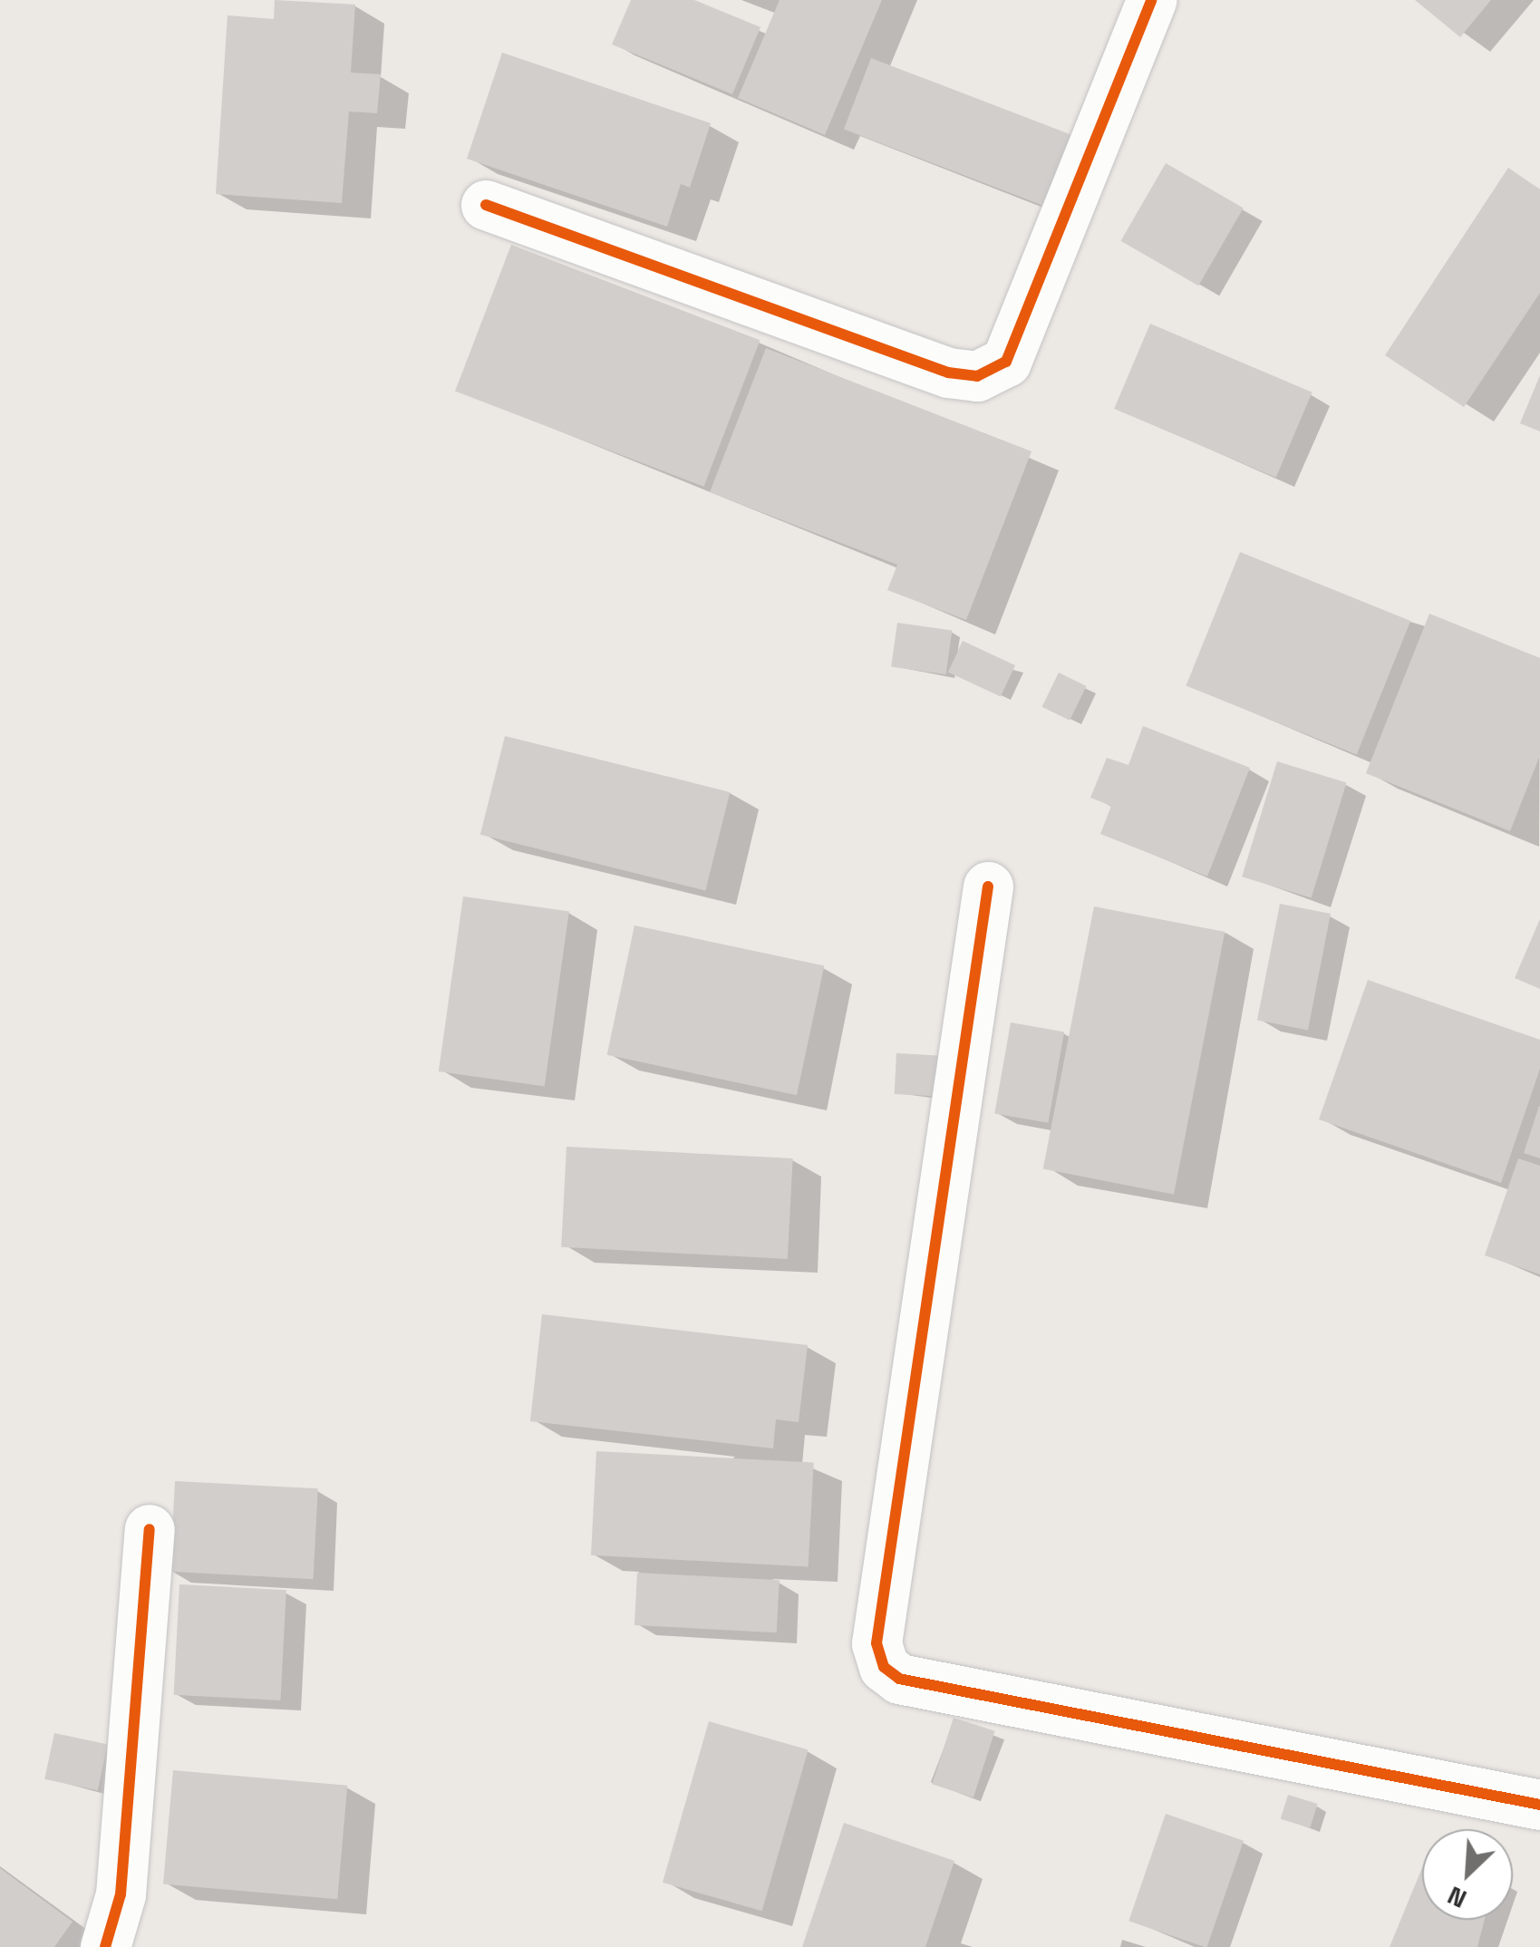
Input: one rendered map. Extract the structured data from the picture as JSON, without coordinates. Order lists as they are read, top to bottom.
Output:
{
  "north": "bottom left"
}
